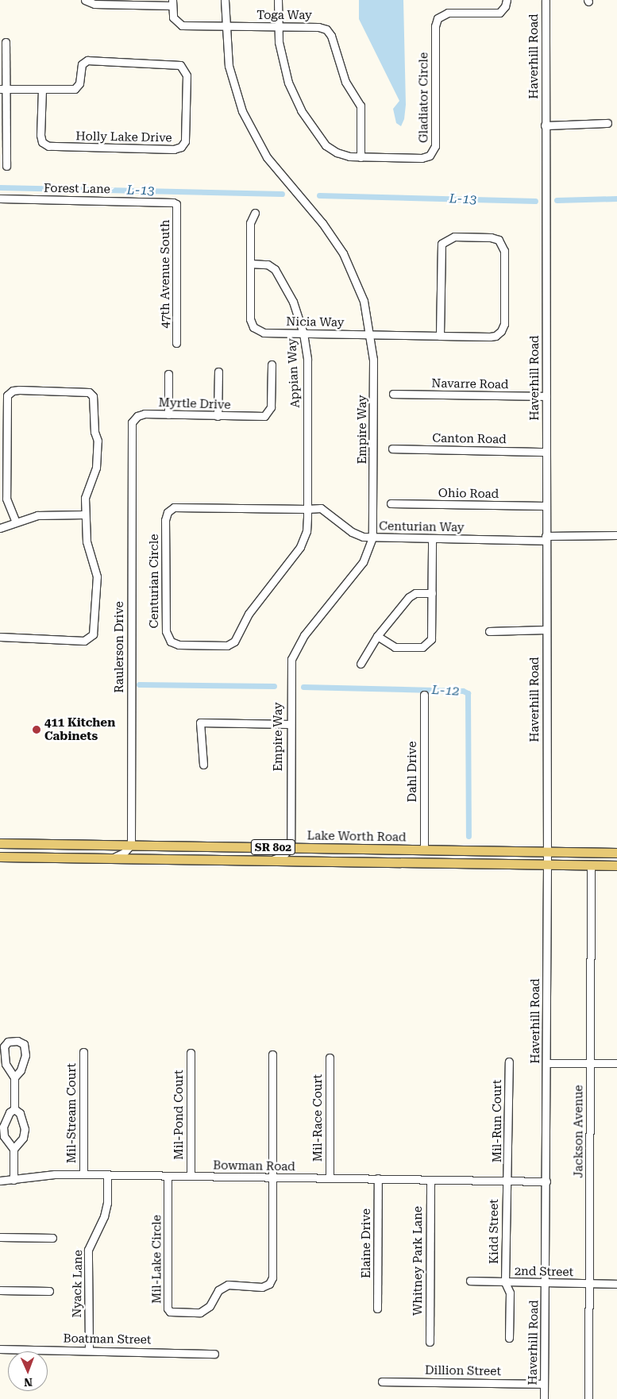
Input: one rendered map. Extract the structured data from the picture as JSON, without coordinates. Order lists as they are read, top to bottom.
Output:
{
  "streets": {
    "main road": ["Lake Worth Road", "SR 802"],
    "street": [
      "Toga Way",
      "Haverhill Road",
      "Gladiator Circle",
      "Holly Lake Drive",
      "Forest Lane",
      "47th Avenue South",
      "Nicia Way",
      "Appian Way",
      "Navarre Road",
      "Myrtle Drive",
      "Empire Way",
      "Canton Road",
      "Ohio Road",
      "Centurian Way",
      "Centurian Circle",
      "Raulerson Drive",
      "Dahl Drive",
      "Mil-Stream Court",
      "Mil-Pond Court",
      "Mil-Race Court",
      "Mil-Run Court",
      "Jackson Avenue",
      "Bowman Road",
      "Kidd Street",
      "Elaine Drive",
      "Mil-Lake Circle",
      "Whitney Park Lane",
      "2nd Street",
      "Nyack Lane",
      "Boatman Street",
      "Dillion Street"
    ]
  },
  "crossings": [
    ["Toga Way", "Gladiator Circle"],
    ["Toga Way", "Empire Way"],
    ["Haverhill Road", "Navarre Road"],
    ["Haverhill Road", "Canton Road"],
    ["Haverhill Road", "Ohio Road"],
    ["Haverhill Road", "Centurian Way"],
    ["Haverhill Road", "Lake Worth Road"],
    ["Haverhill Road", "Bowman Road"],
    ["Haverhill Road", "2nd Street"],
    ["Haverhill Road", "Dillion Street"],
    ["Forest Lane", "47th Avenue South"],
    ["Nicia Way", "Appian Way"],
    ["Nicia Way", "Empire Way"],
    ["Appian Way", "Centurian Way"],
    ["Appian Way", "Centurian Circle"],
    ["Myrtle Drive", "Raulerson Drive"],
    ["Empire Way", "Centurian Way"],
    ["Empire Way", "Lake Worth Road"],
    ["Centurian Way", "Centurian Circle"],
    ["Raulerson Drive", "Lake Worth Road"],
    ["Dahl Drive", "Lake Worth Road"],
    ["Lake Worth Road", "Jackson Avenue"],
    ["Mil-Stream Court", "Bowman Road"],
    ["Mil-Pond Court", "Bowman Road"],
    ["Mil-Race Court", "Bowman Road"],
    ["Mil-Run Court", "Bowman Road"],
    ["Mil-Run Court", "Kidd Street"],
    ["Jackson Avenue", "2nd Street"],
    ["Bowman Road", "Kidd Street"],
    ["Bowman Road", "Elaine Drive"],
    ["Bowman Road", "Mil-Lake Circle"],
    ["Bowman Road", "Whitney Park Lane"],
    ["Bowman Road", "Nyack Lane"],
    ["Kidd Street", "2nd Street"],
    ["Nyack Lane", "Boatman Street"]
  ],
  "water": ["L-13", "L-12"],
  "places": ["411 Kitchen Cabinets"],
  "north": "bottom"
}
